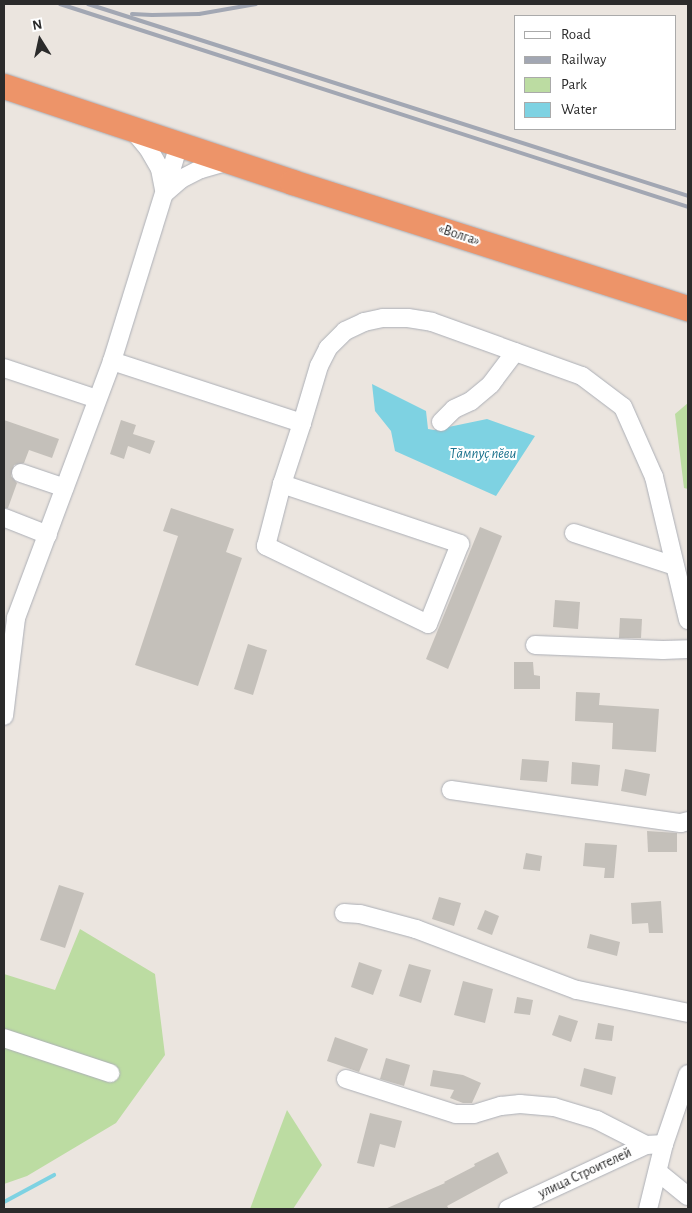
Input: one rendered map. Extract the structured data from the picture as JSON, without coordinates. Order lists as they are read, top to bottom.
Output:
{
  "streets": {
    "highway": ["«Волга»"],
    "street": ["улица Строителей"]
  },
  "water": ["Тӑмпуҫ пӗви"],
  "legend": [
    "Road",
    "Railway",
    "Park",
    "Water"
  ],
  "north": "top"
}
